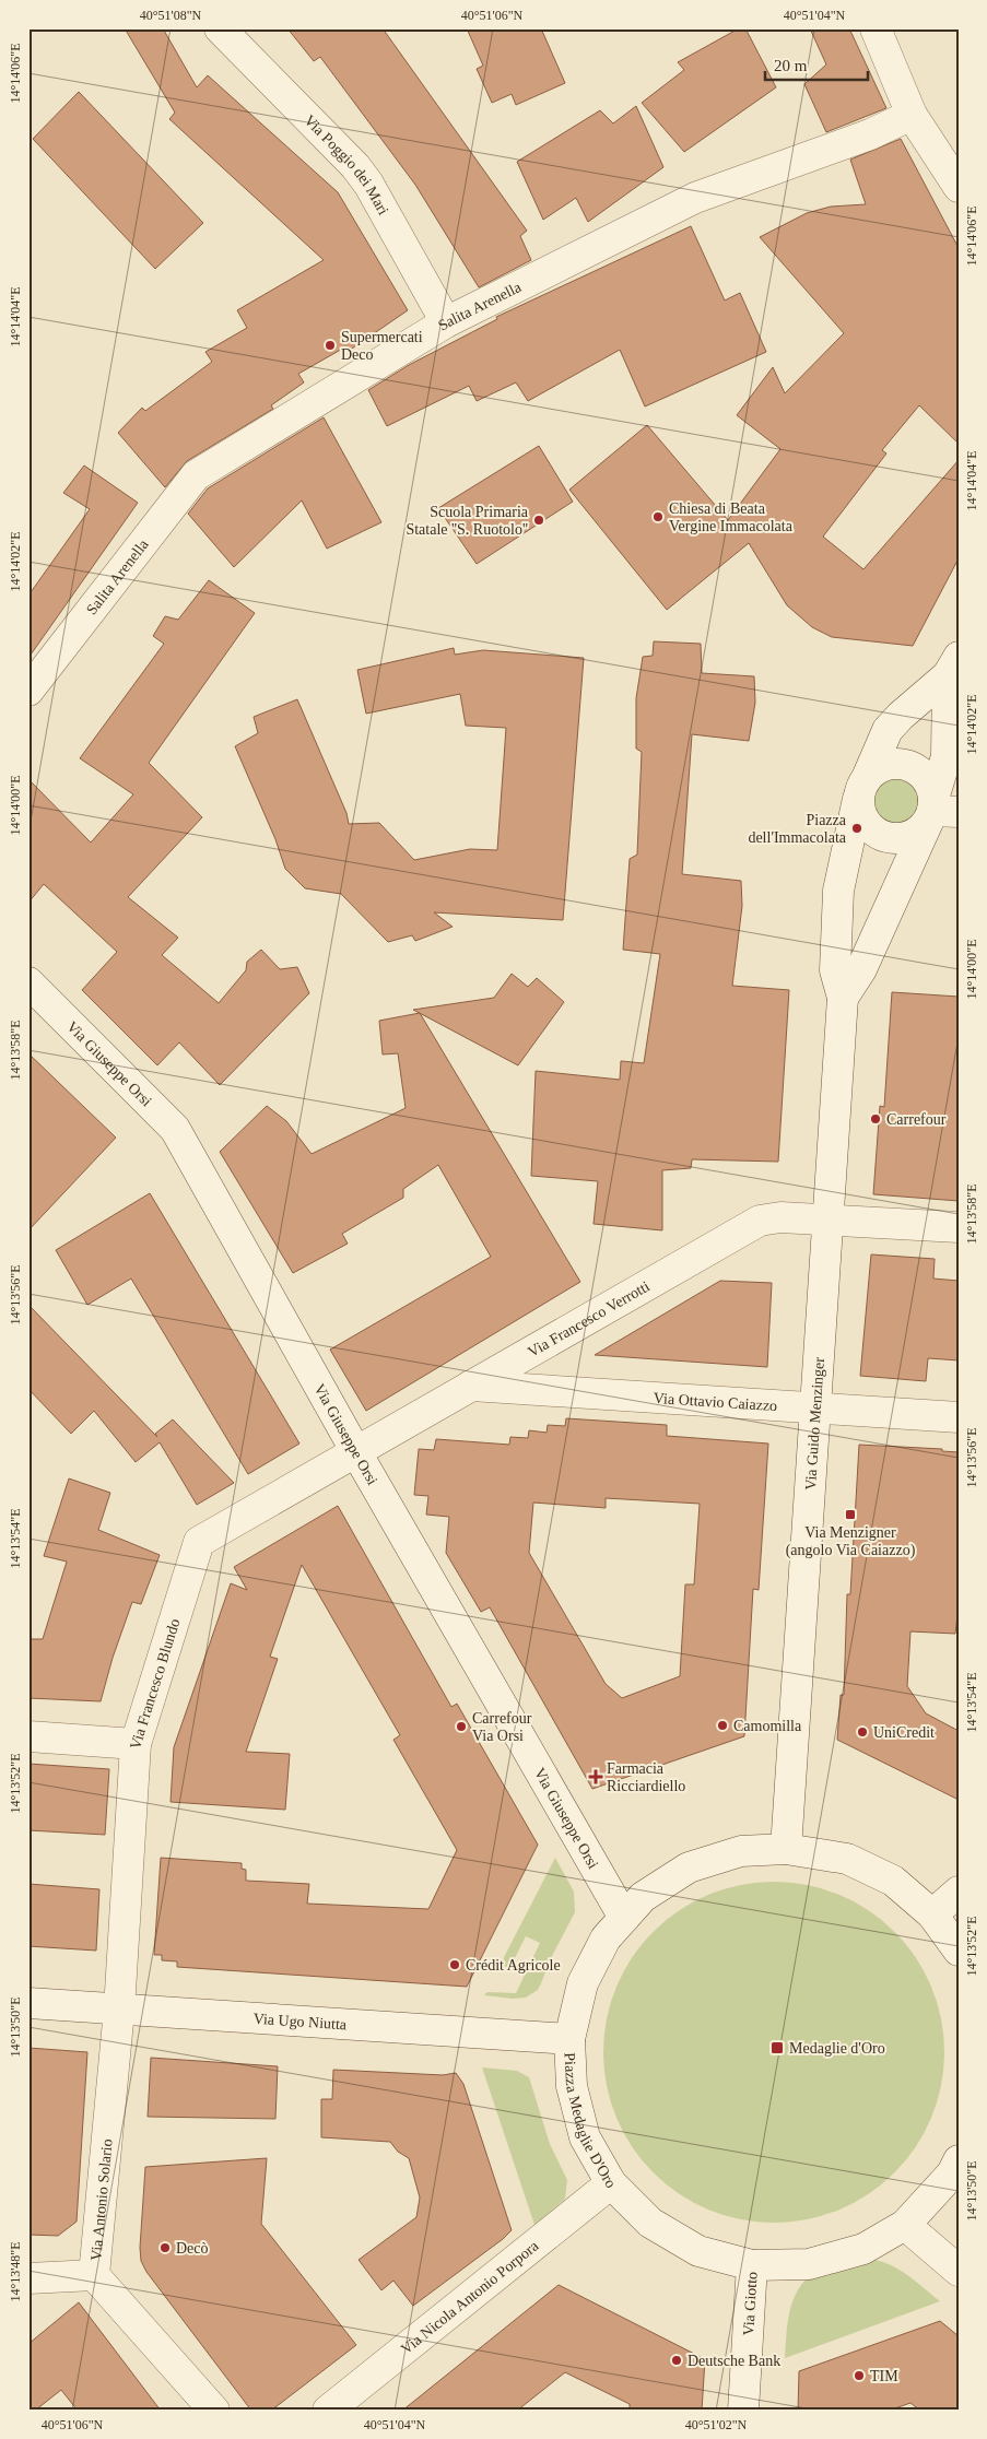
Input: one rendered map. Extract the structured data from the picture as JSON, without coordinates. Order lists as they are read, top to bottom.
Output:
{
  "streets": {
    "street": [
      "Via Poggio dei Mari",
      "Salita Arenella",
      "Via Giuseppe Orsi",
      "Via Francesco Verrotti",
      "Via Ottavio Caiazzo",
      "Via Guido Menzinger",
      "Via Francesco Blundo",
      "Via Ugo Niutta",
      "Piazza Medaglie D'Oro",
      "Via Antonio Solario",
      "Via Nicola Antonio Porpora",
      "Via Giotto"
    ]
  },
  "crossings": [
    ["Via Poggio dei Mari", "Salita Arenella"],
    ["Via Giuseppe Orsi", "Via Francesco Verrotti"],
    ["Via Giuseppe Orsi", "Via Francesco Blundo"],
    ["Via Giuseppe Orsi", "Piazza Medaglie D'Oro"],
    ["Via Francesco Verrotti", "Via Ottavio Caiazzo"],
    ["Via Francesco Verrotti", "Via Guido Menzinger"],
    ["Via Francesco Verrotti", "Via Francesco Blundo"],
    ["Via Ottavio Caiazzo", "Via Guido Menzinger"],
    ["Via Guido Menzinger", "Piazza Medaglie D'Oro"],
    ["Via Francesco Blundo", "Via Ugo Niutta"],
    ["Via Francesco Blundo", "Via Antonio Solario"],
    ["Via Ugo Niutta", "Piazza Medaglie D'Oro"],
    ["Via Ugo Niutta", "Via Antonio Solario"],
    ["Piazza Medaglie D'Oro", "Via Nicola Antonio Porpora"],
    ["Piazza Medaglie D'Oro", "Via Giotto"]
  ],
  "places": {
    "other": [
      "Supermercati Deco",
      "Chiesa di Beata Vergine Immacolata",
      "Scuola Primaria Statale ''S. Ruotolo''",
      "Piazza dell'Immacolata",
      "Carrefour",
      "Camomilla",
      "Carrefour Via Orsi",
      "UniCredit",
      "Crédit Agricole",
      "Decò",
      "Deutsche Bank",
      "TIM"
    ],
    "transit": ["Via Menzigner (angolo Via Caiazzo)", "Medaglie d'Oro"],
    "health": ["Farmacia Ricciardiello"]
  },
  "scale_bar": "20 m",
  "coordinates": [
    "40°51'08\"N",
    "40°51'06\"N",
    "40°51'04\"N",
    "14°14'06\"E",
    "14°14'04\"E",
    "14°14'02\"E",
    "14°14'00\"E",
    "14°13'58\"E",
    "14°13'56\"E",
    "14°13'54\"E",
    "14°13'52\"E",
    "14°13'50\"E",
    "14°13'48\"E",
    "40°51'02\"N"
  ]
}
